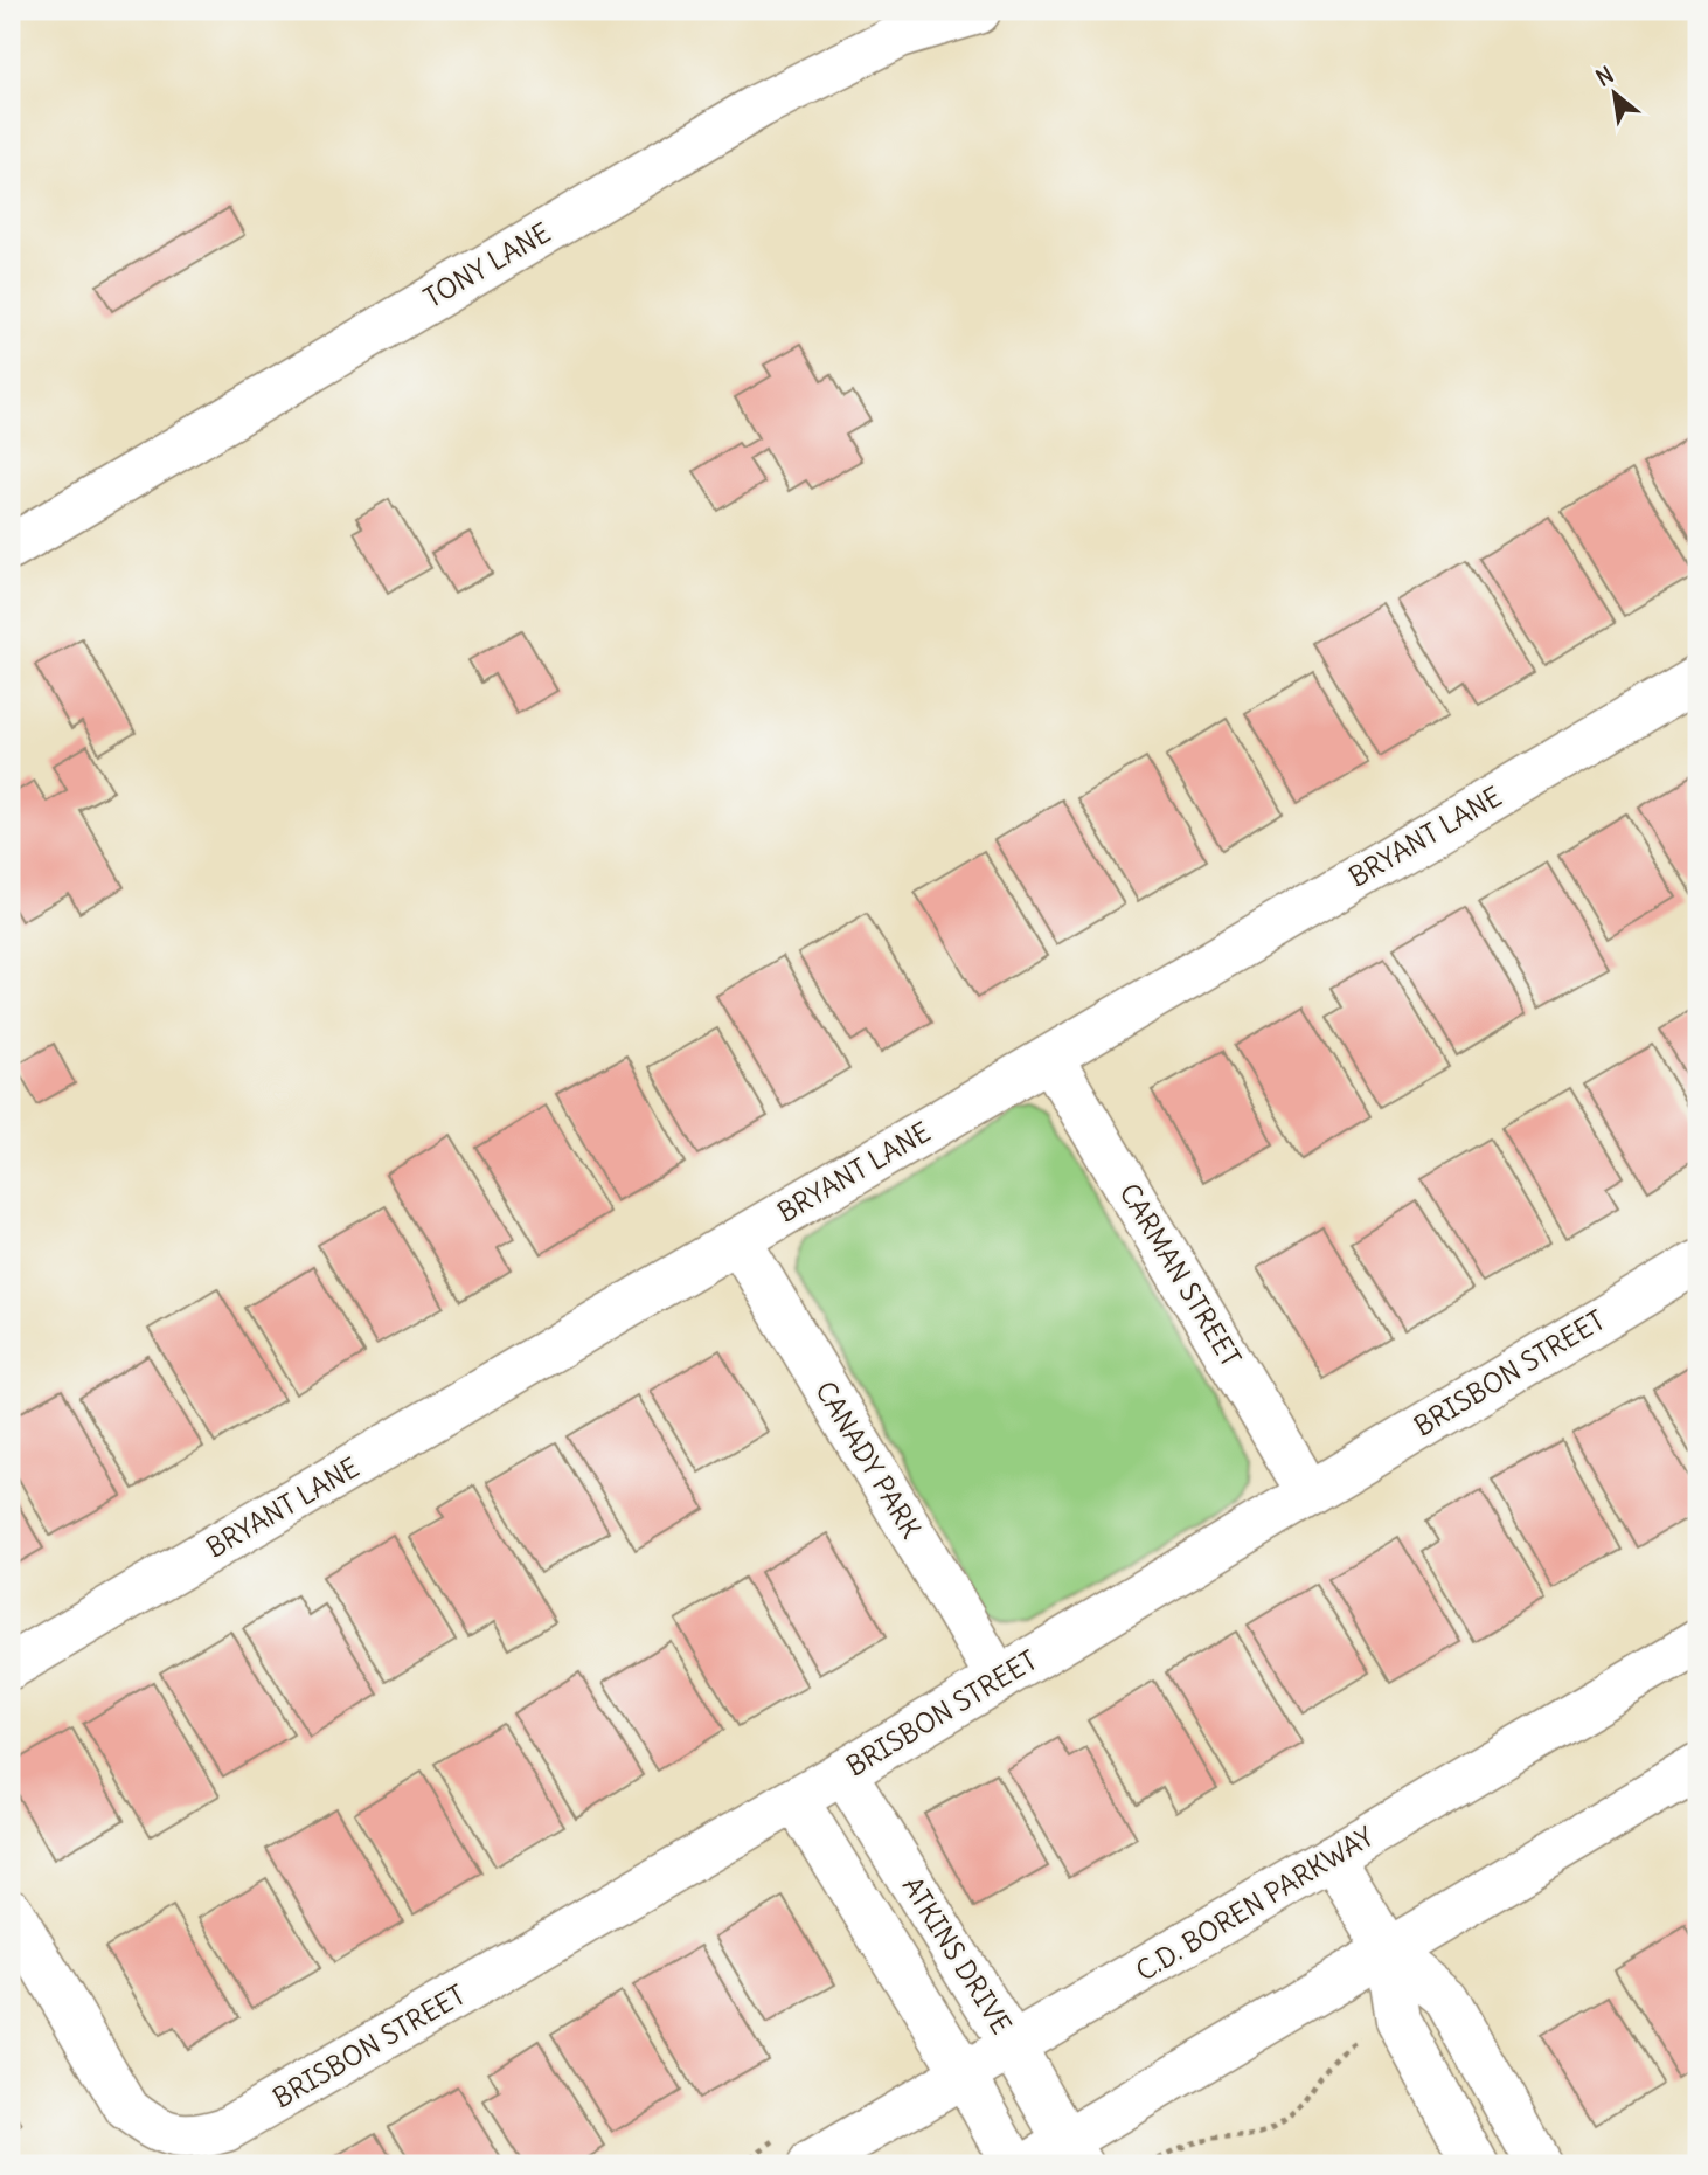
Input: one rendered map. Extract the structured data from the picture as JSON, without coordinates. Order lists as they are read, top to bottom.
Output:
{
  "streets": {
    "street": [
      "TONY LANE",
      "BRYANT LANE",
      "CARMAN STREET",
      "BRISBON STREET",
      "CANADY PARK",
      "C.D. BOREN PARKWAY",
      "ATKINS DRIVE"
    ]
  },
  "crossings": [
    ["BRYANT LANE", "CARMAN STREET"],
    ["BRYANT LANE", "CANADY PARK"],
    ["CARMAN STREET", "BRISBON STREET"],
    ["BRISBON STREET", "CANADY PARK"],
    ["BRISBON STREET", "ATKINS DRIVE"],
    ["C.D. BOREN PARKWAY", "ATKINS DRIVE"]
  ],
  "north": "top left"
}
